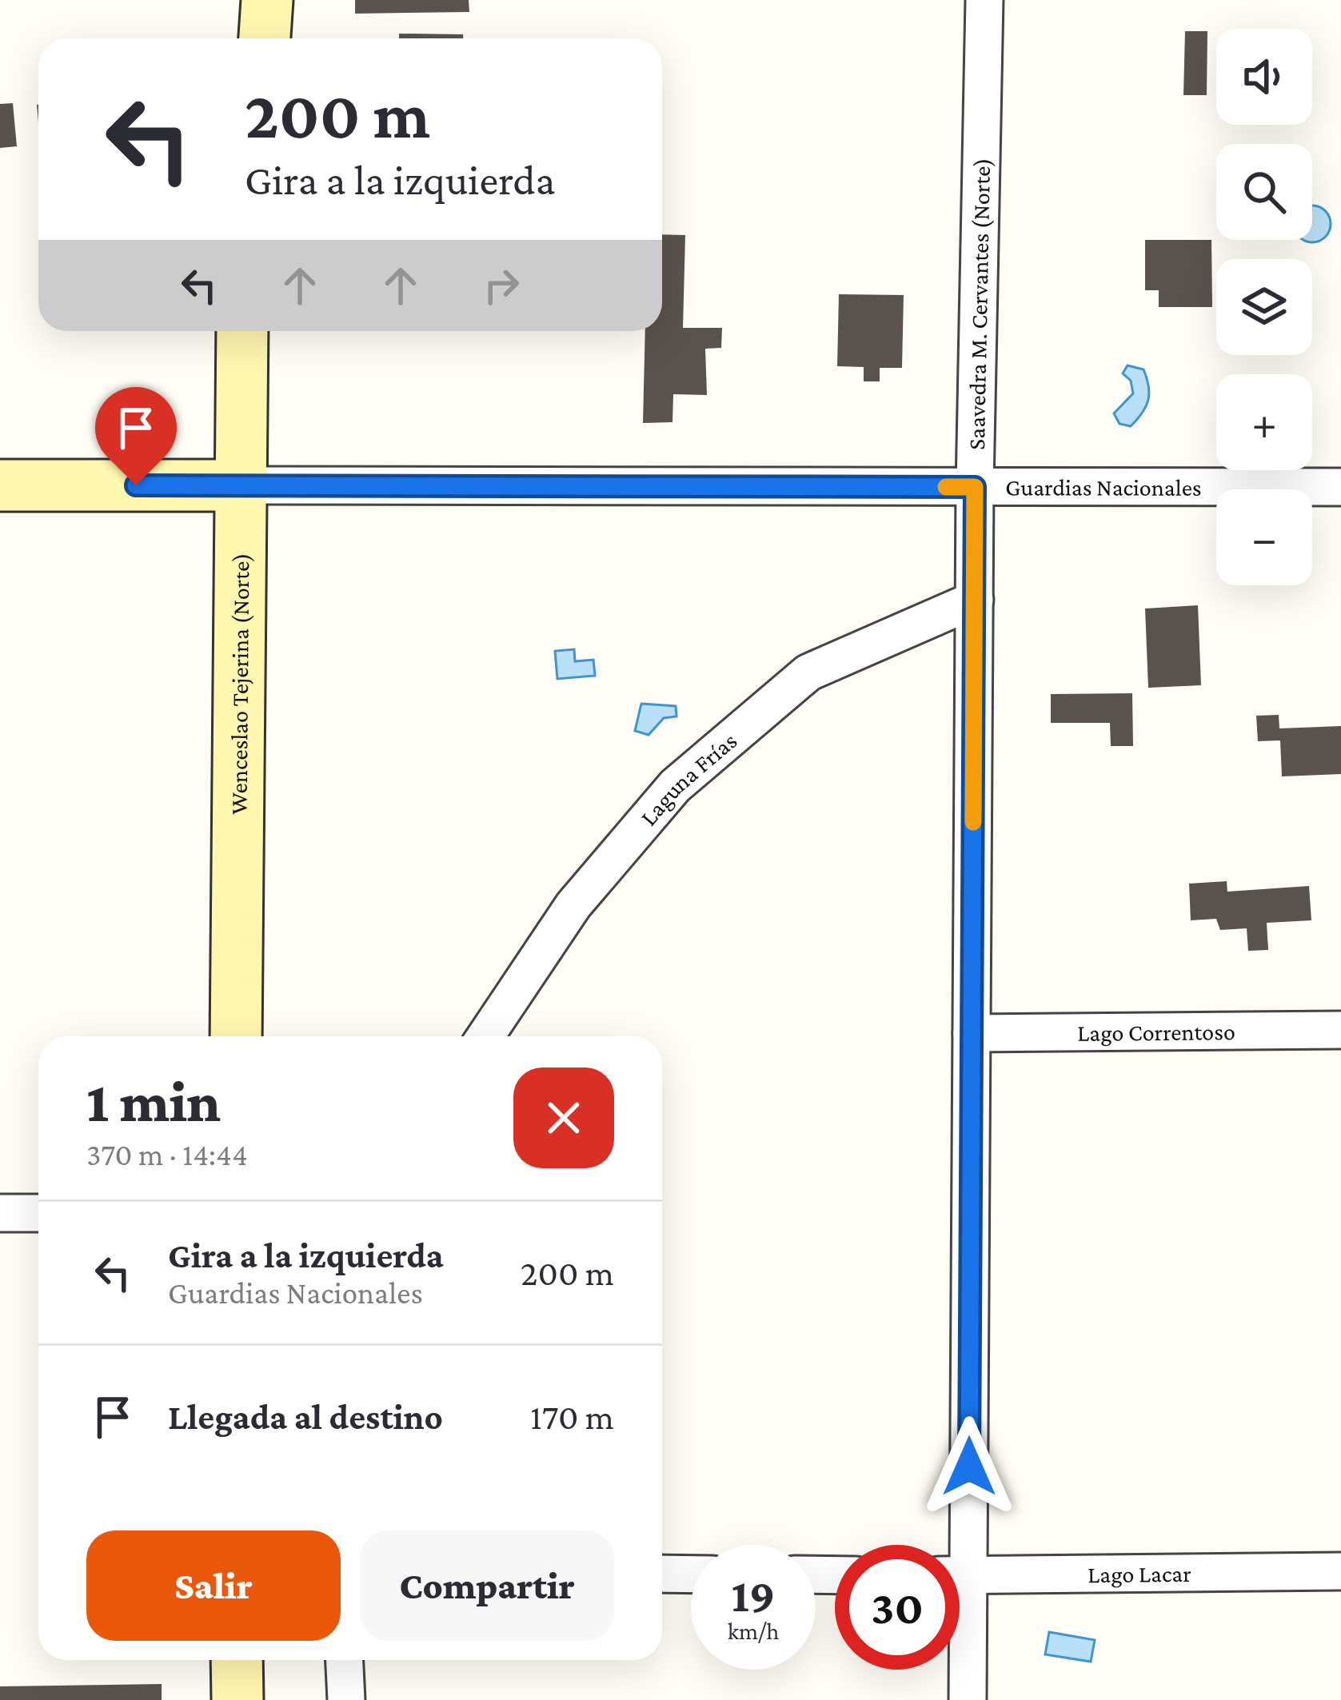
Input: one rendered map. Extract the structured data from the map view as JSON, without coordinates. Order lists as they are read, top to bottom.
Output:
{
  "streets": {
    "main road": ["Guardias Nacionales", "Wenceslao Tejerina (Norte)"],
    "street": [
      "Saavedra M. Cervantes (Norte)",
      "Laguna Frías",
      "Lago Correntoso",
      "Lago Lacar"
    ]
  },
  "crossings": [
    ["Saavedra M. Cervantes (Norte)", "Guardias Nacionales"],
    ["Saavedra M. Cervantes (Norte)", "Laguna Frías"],
    ["Saavedra M. Cervantes (Norte)", "Lago Correntoso"],
    ["Guardias Nacionales", "Wenceslao Tejerina (Norte)"]
  ],
  "page": {
    "map_buttons": ["+", "−"],
    "turn": ["200 m", "Gira a la izquierda"],
    "heading": ["1 min", "370 m · 14:44"],
    "list": [
      {
        "name": "Gira a la izquierda",
        "note": "Guardias Nacionales",
        "value": "200 m"
      },
      {
        "name": "Llegada al destino",
        "value": "170 m"
      }
    ],
    "buttons": ["Salir", "Compartir"],
    "speed": "19 km/h",
    "limit": "30"
  }
}
